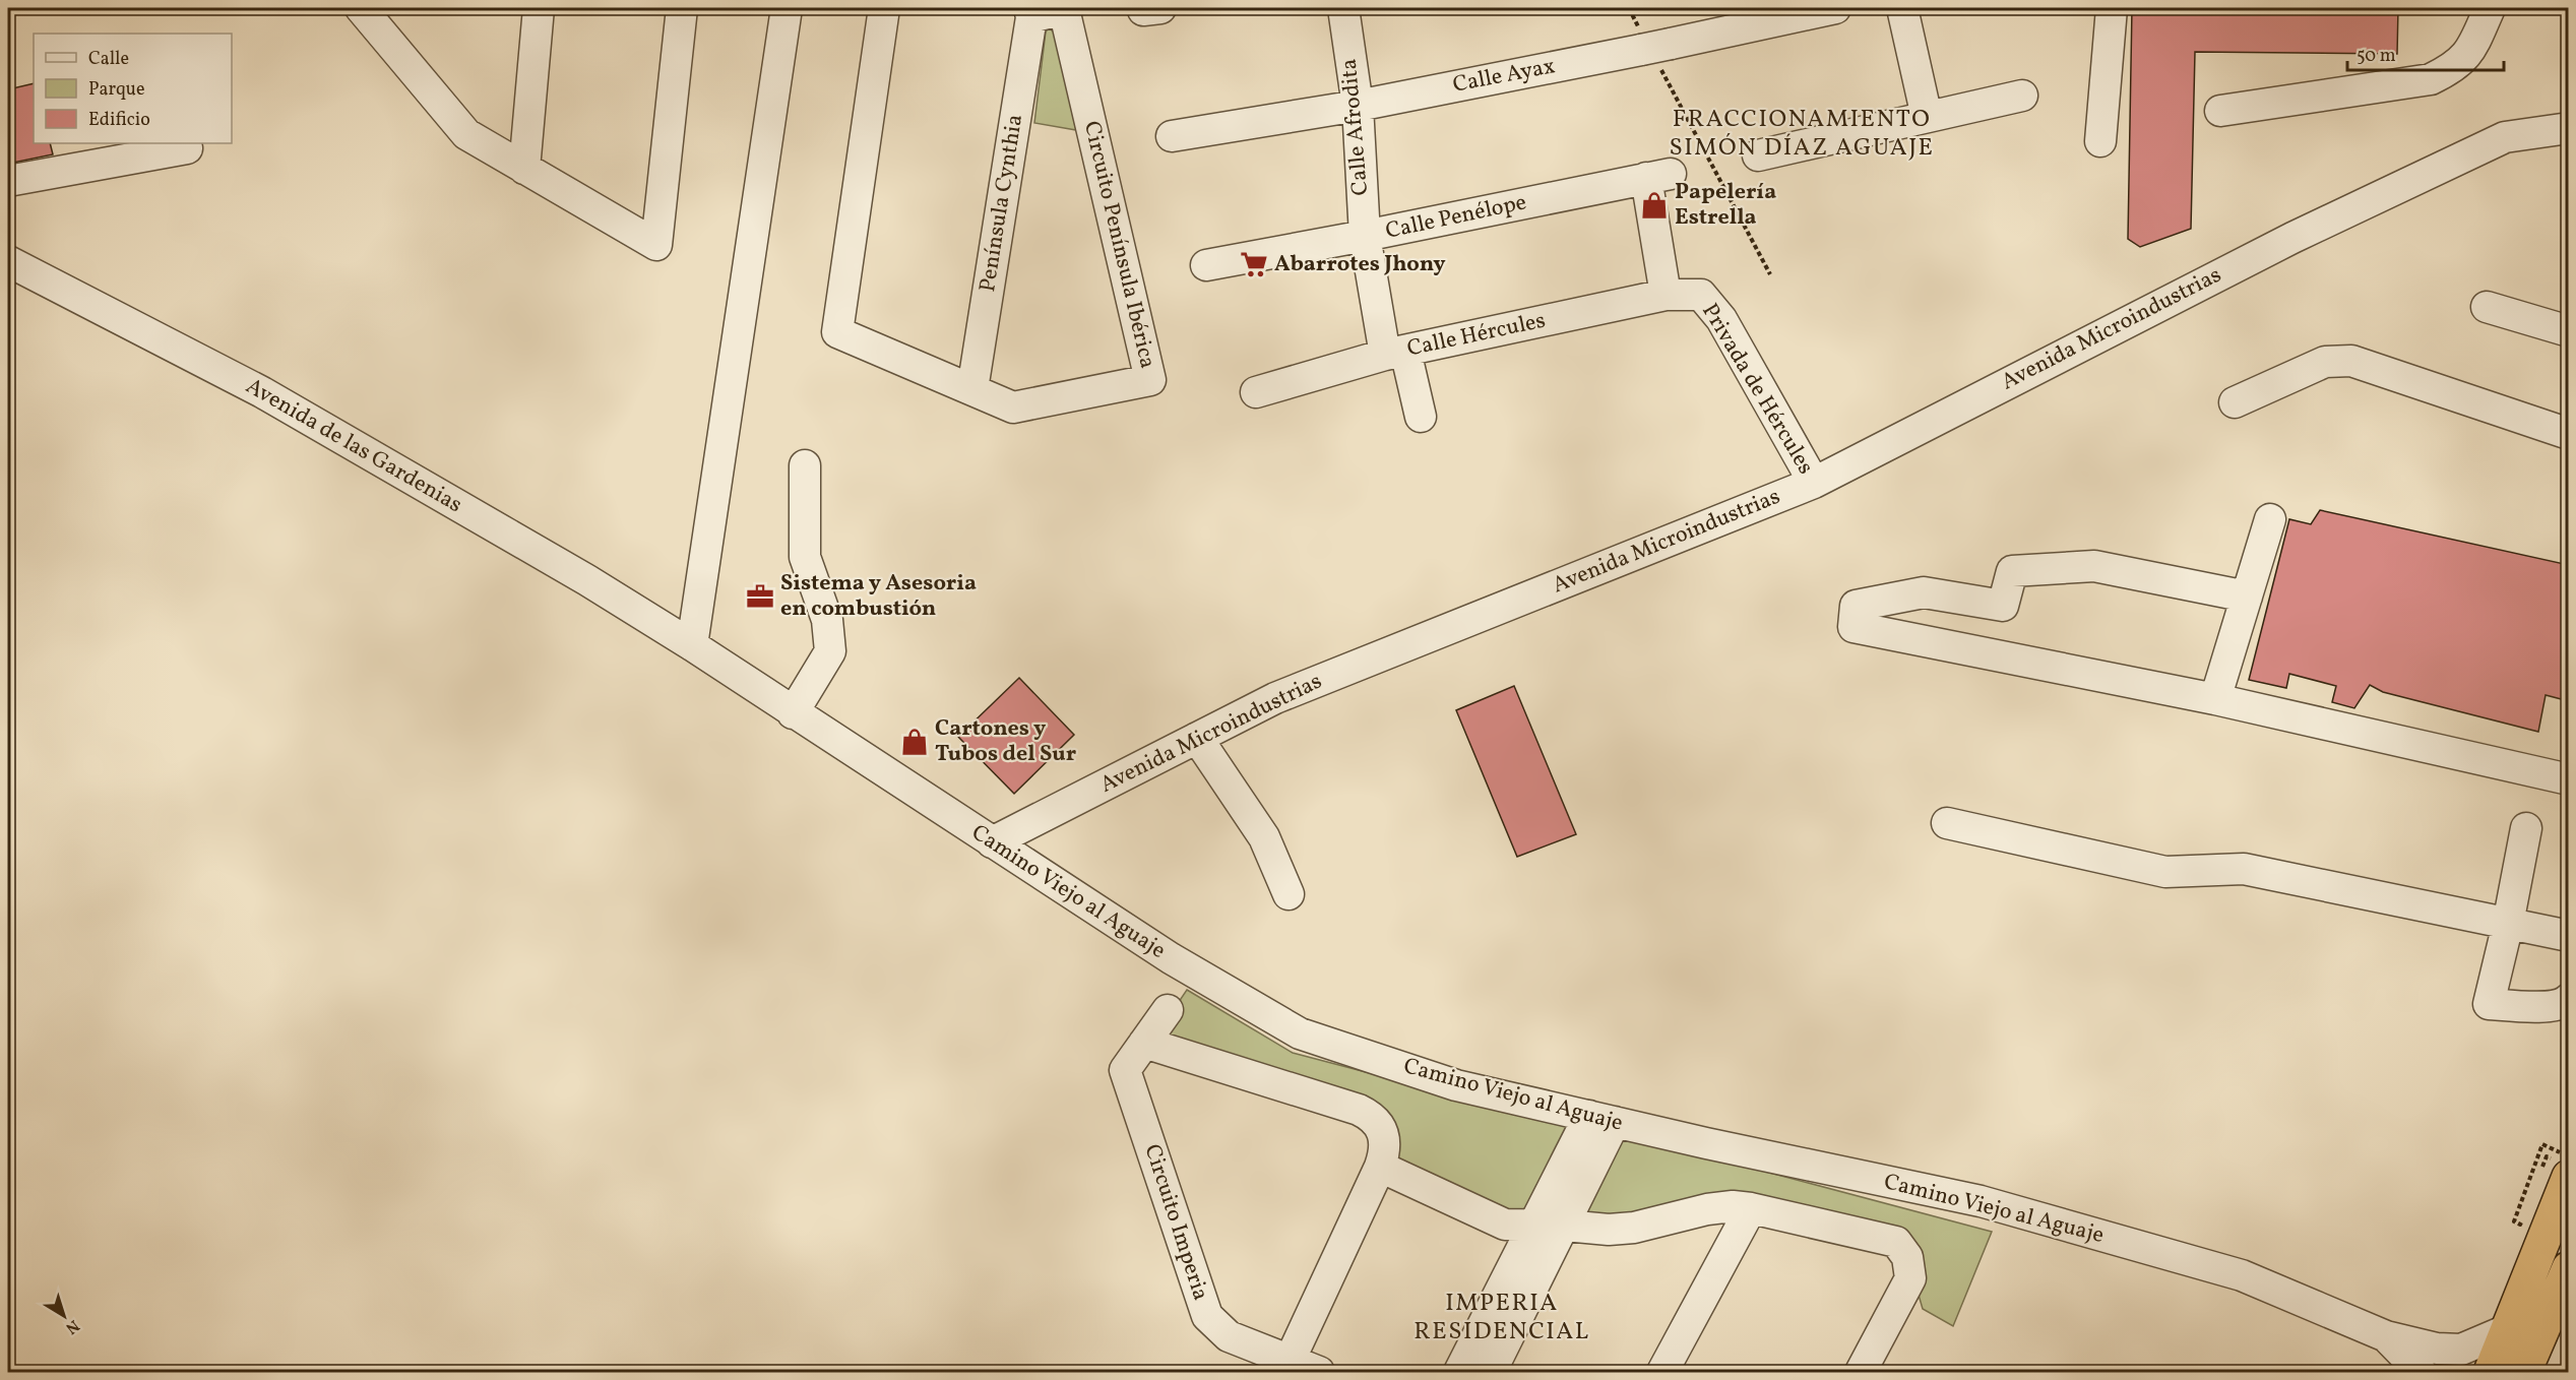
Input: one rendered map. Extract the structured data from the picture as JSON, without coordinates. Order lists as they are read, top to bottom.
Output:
{
  "streets": {
    "street": [
      "Calle Ayax",
      "Calle Afrodita",
      "Península Cynthia",
      "Calle Penélope",
      "Circuito Península Ibérica",
      "Avenida Microindustrias",
      "Calle Hércules",
      "Privada de Hércules",
      "Avenida de las Gardenias",
      "Camino Viejo al Aguaje",
      "Circuito Imperia"
    ]
  },
  "crossings": [
    ["Calle Ayax", "Calle Afrodita"],
    ["Calle Afrodita", "Calle Penélope"],
    ["Calle Afrodita", "Calle Hércules"],
    ["Península Cynthia", "Circuito Península Ibérica"],
    ["Calle Penélope", "Calle Hércules"],
    ["Avenida Microindustrias", "Privada de Hércules"],
    ["Avenida Microindustrias", "Camino Viejo al Aguaje"],
    ["Calle Hércules", "Privada de Hércules"],
    ["Avenida de las Gardenias", "Camino Viejo al Aguaje"]
  ],
  "districts": ["FRACCIONAMIENTO SIMÓN DÍAZ AGUAJE", "IMPERIA RESIDENCIAL"],
  "places": {
    "shop": ["Papelería Estrella", "Cartones y Tubos del Sur"],
    "supermarket": ["Abarrotes Jhony"],
    "office": ["Sistema y Asesoria en combustión"]
  },
  "legend": ["Calle", "Parque", "Edificio"],
  "scale_bar": "50 m",
  "north": "bottom right"
}
